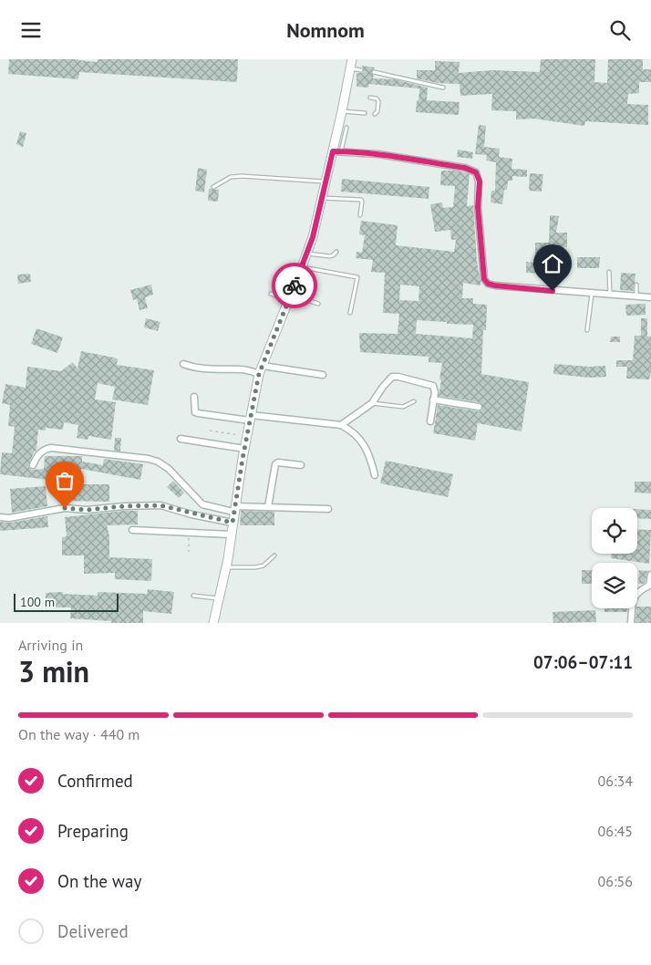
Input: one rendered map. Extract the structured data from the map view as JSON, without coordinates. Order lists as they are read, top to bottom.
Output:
{
  "scale_bar": "100 m",
  "page": {
    "header": "Nomnom",
    "scale": "100 m",
    "heading": ["3 min", "Arriving in", "07:06–07:11"],
    "bar": "On the way · 440 m",
    "list": [
      ["Confirmed", "06:34"],
      ["Preparing", "06:45"],
      ["On the way", "06:56"],
      "Delivered"
    ]
  }
}
